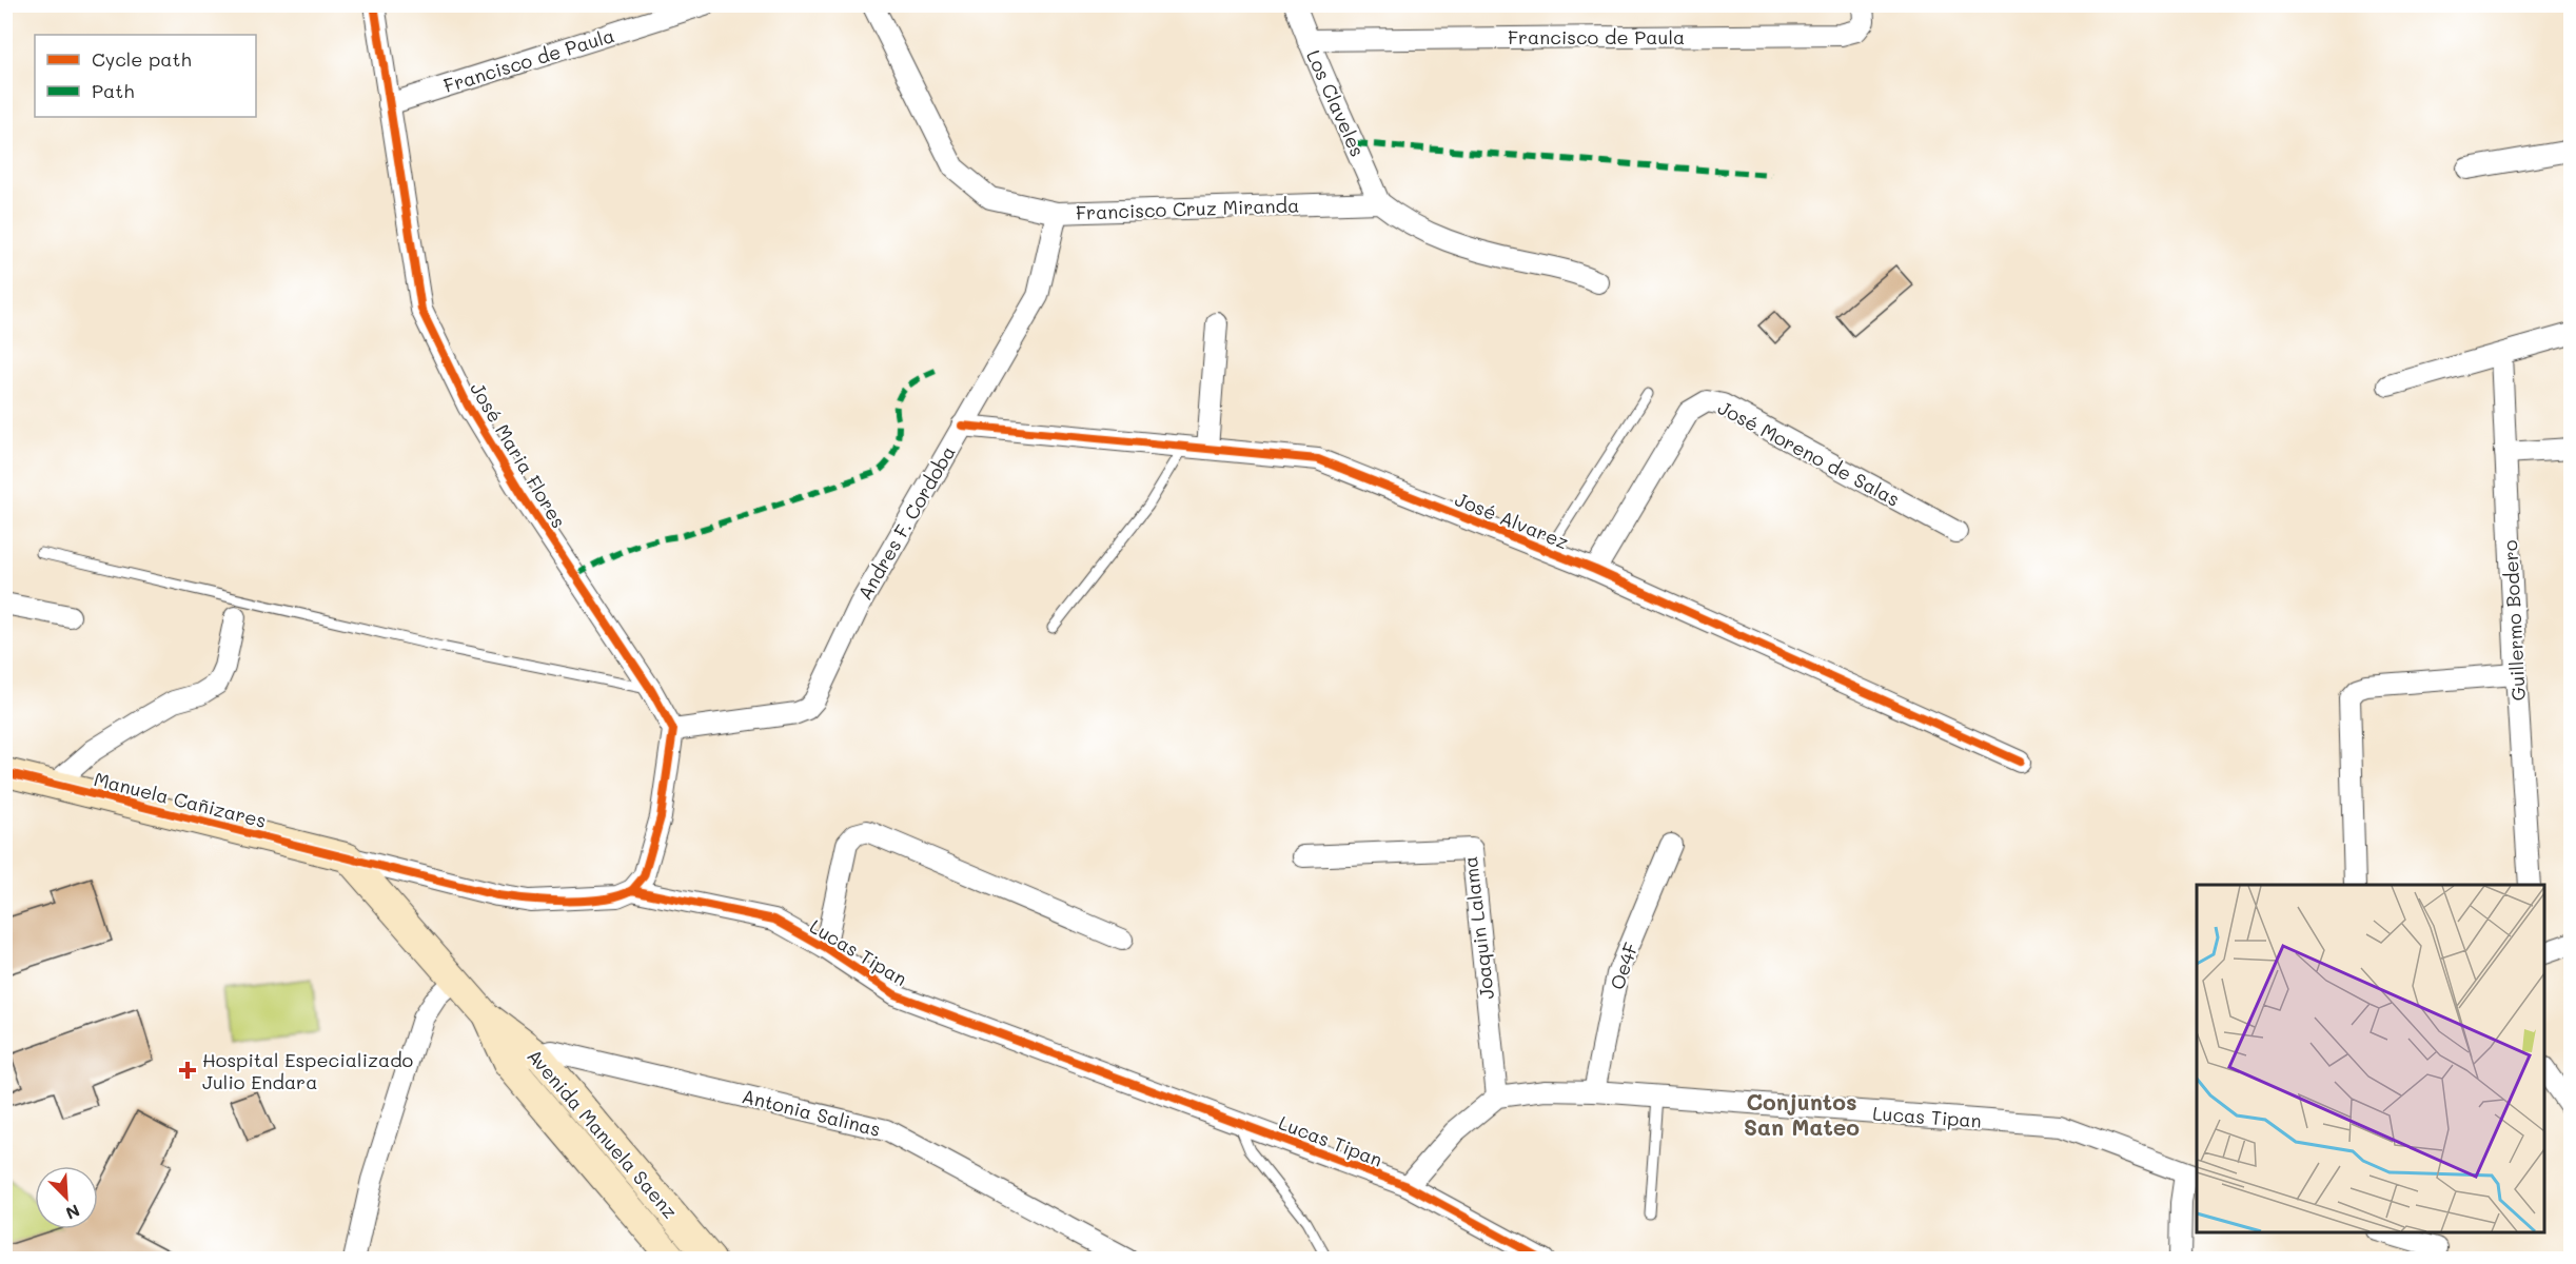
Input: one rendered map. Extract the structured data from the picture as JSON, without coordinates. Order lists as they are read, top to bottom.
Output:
{
  "streets": {
    "street": [
      "Francisco de Paula",
      "Los Claveles",
      "Francisco Cruz Miranda",
      "José Moreno de Salas",
      "José Maria Flores",
      "José Alvarez",
      "Andres F. Cordoba",
      "Guillermo Bodero",
      "Manuela Cañizares",
      "Joaquin Lalama",
      "Lucas Tipan",
      "Oe4F",
      "Antonia Salinas",
      "Avenida Manuela Saenz"
    ]
  },
  "crossings": [
    ["Francisco de Paula", "Los Claveles"],
    ["Francisco de Paula", "José Maria Flores"],
    ["Los Claveles", "Francisco Cruz Miranda"],
    ["Francisco Cruz Miranda", "Andres F. Cordoba"],
    ["José Moreno de Salas", "José Alvarez"],
    ["José Maria Flores", "Andres F. Cordoba"],
    ["José Alvarez", "Andres F. Cordoba"],
    ["Manuela Cañizares", "Lucas Tipan"],
    ["Manuela Cañizares", "Avenida Manuela Saenz"],
    ["Joaquin Lalama", "Lucas Tipan"],
    ["Lucas Tipan", "Oe4F"],
    ["Lucas Tipan", "Avenida Manuela Saenz"],
    ["Antonia Salinas", "Avenida Manuela Saenz"]
  ],
  "districts": ["Conjuntos San Mateo"],
  "places": {
    "health": ["Hospital Especializado Julio Endara"]
  },
  "legend": ["Cycle path", "Path"],
  "north": "bottom right"
}
